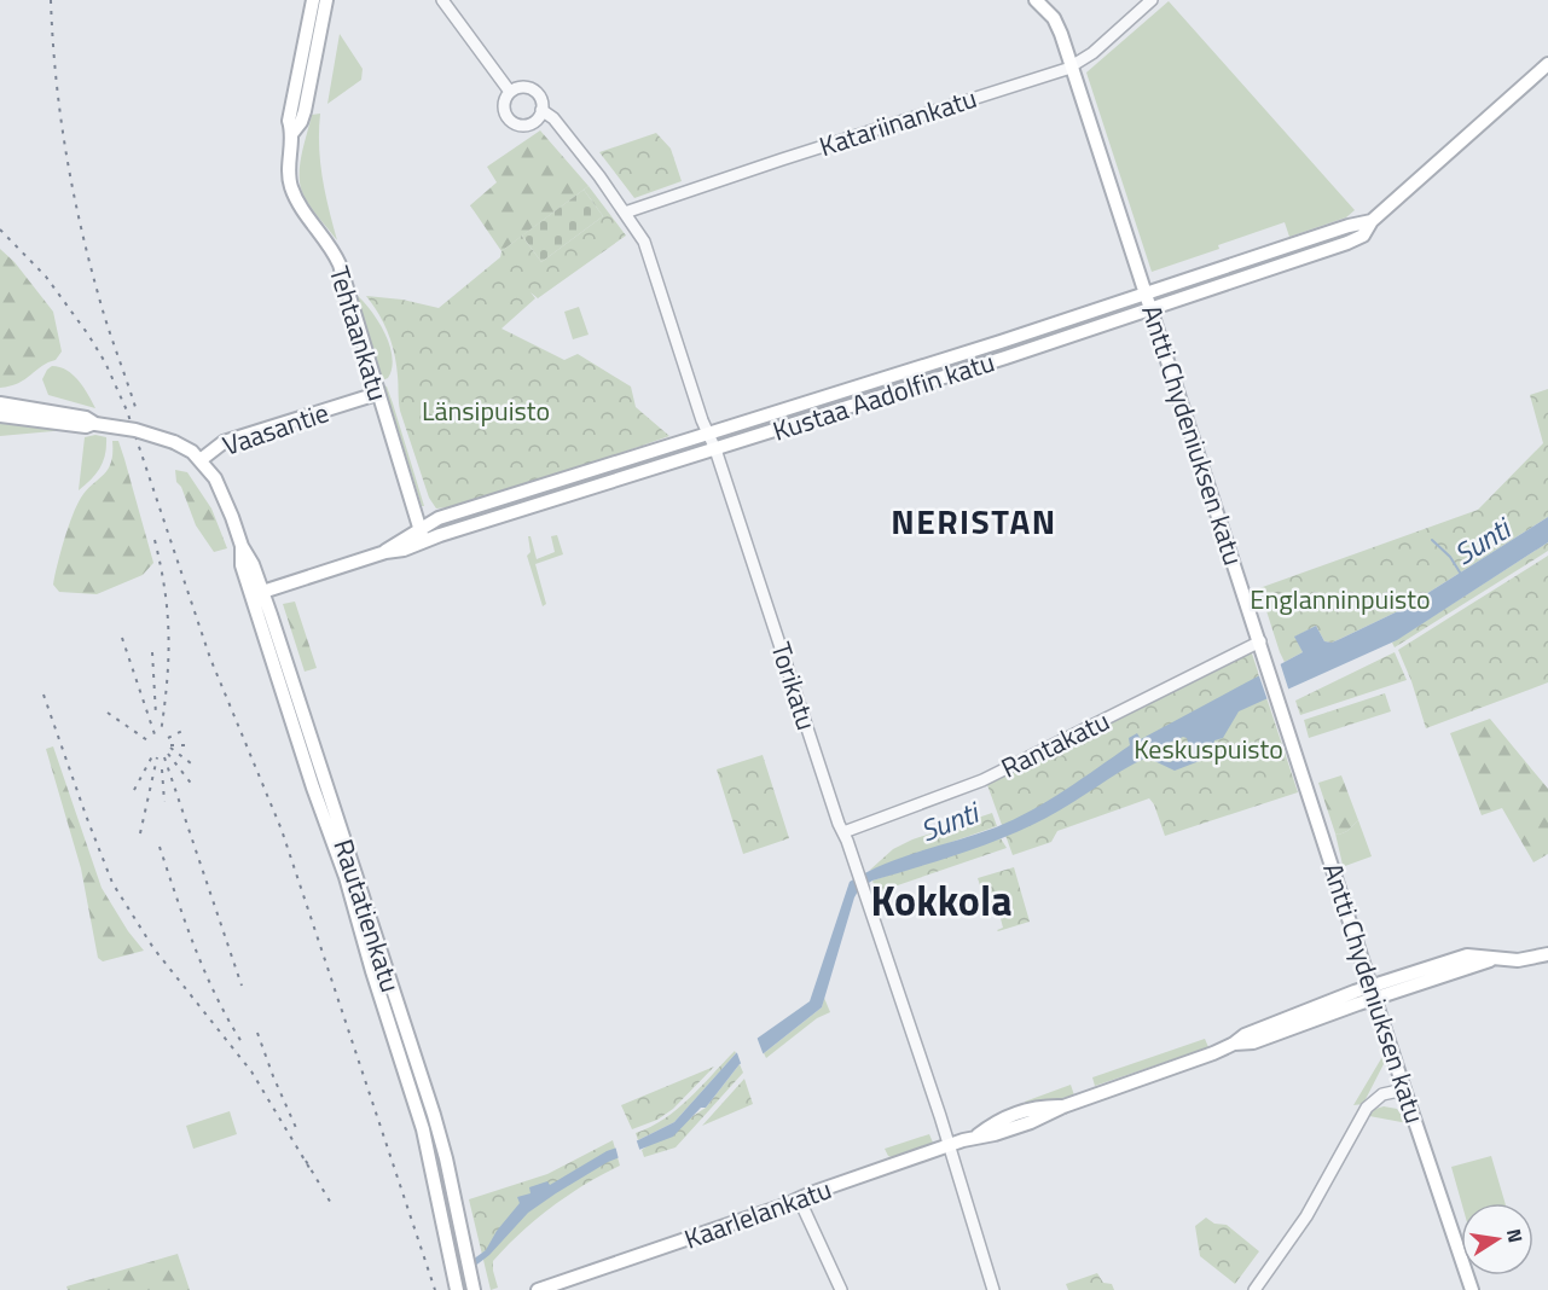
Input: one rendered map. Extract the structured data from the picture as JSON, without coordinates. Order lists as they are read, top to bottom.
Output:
{
  "streets": {
    "main road": [
      "Tehtaankatu",
      "Kustaa Aadolfin katu",
      "Vaasantie",
      "Antti Chydeniuksen katu",
      "Rautatienkatu",
      "Kaarlelankatu"
    ],
    "street": ["Katariinankatu", "Torikatu", "Rantakatu"]
  },
  "crossings": [
    ["Katariinankatu", "Antti Chydeniuksen katu"],
    ["Katariinankatu", "Torikatu"],
    ["Tehtaankatu", "Kustaa Aadolfin katu"],
    ["Tehtaankatu", "Vaasantie"],
    ["Kustaa Aadolfin katu", "Antti Chydeniuksen katu"],
    ["Kustaa Aadolfin katu", "Torikatu"],
    ["Kustaa Aadolfin katu", "Rautatienkatu"],
    ["Vaasantie", "Rautatienkatu"],
    ["Antti Chydeniuksen katu", "Rantakatu"],
    ["Antti Chydeniuksen katu", "Kaarlelankatu"],
    ["Torikatu", "Rantakatu"],
    ["Torikatu", "Kaarlelankatu"]
  ],
  "districts": ["NERISTAN", "Kokkola"],
  "water": ["Sunti"],
  "parks": ["Länsipuisto", "Englanninpuisto", "Keskuspuisto"],
  "north": "right"
}
